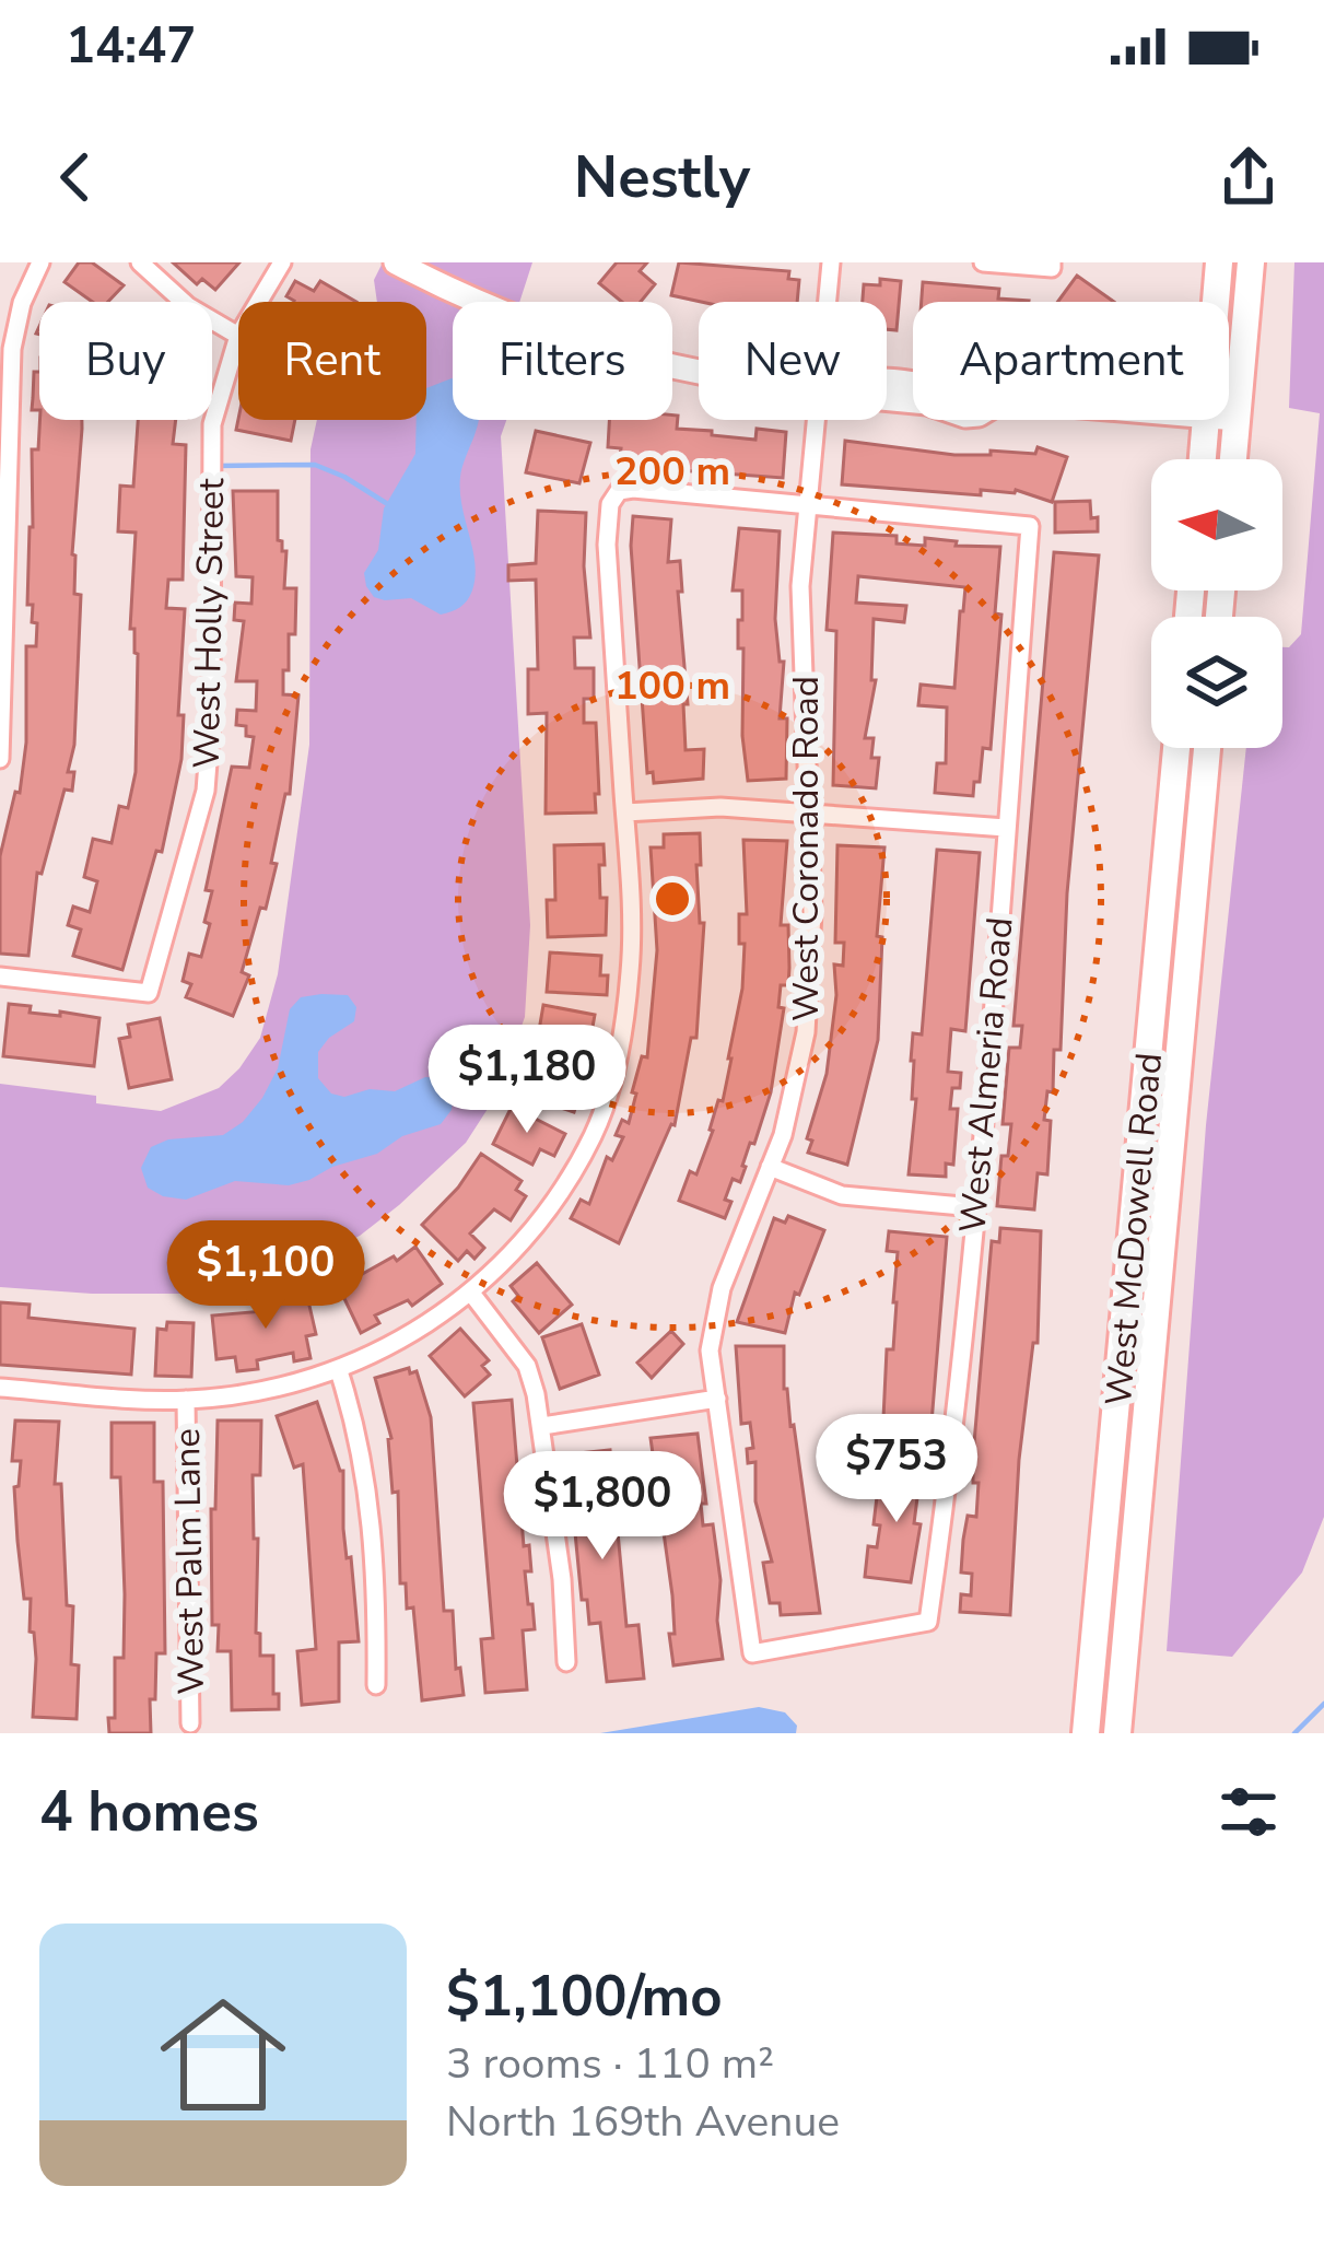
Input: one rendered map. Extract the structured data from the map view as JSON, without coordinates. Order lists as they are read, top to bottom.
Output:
{
  "streets": {
    "main road": ["West McDowell Road"],
    "street": [
      "West Holly Street",
      "West Coronado Road",
      "West Almeria Road",
      "West Palm Lane"
    ]
  },
  "crossings": [
    ["West Coronado Road", "West Almeria Road"]
  ],
  "north": "left",
  "page": {
    "status": "14:47",
    "header": "Nestly",
    "chip": [
      "Buy",
      "Rent",
      "Filters",
      "New",
      "Apartment"
    ],
    "price": [
      "$1,180",
      "$1,100",
      "$753",
      "$1,800"
    ],
    "heading": "4 homes",
    "list": [
      {
        "name": "$1,100/mo",
        "note": "3 rooms · 110 m² · North 169th Avenue"
      }
    ]
  },
  "rings": ["200 m", "100 m"]
}
